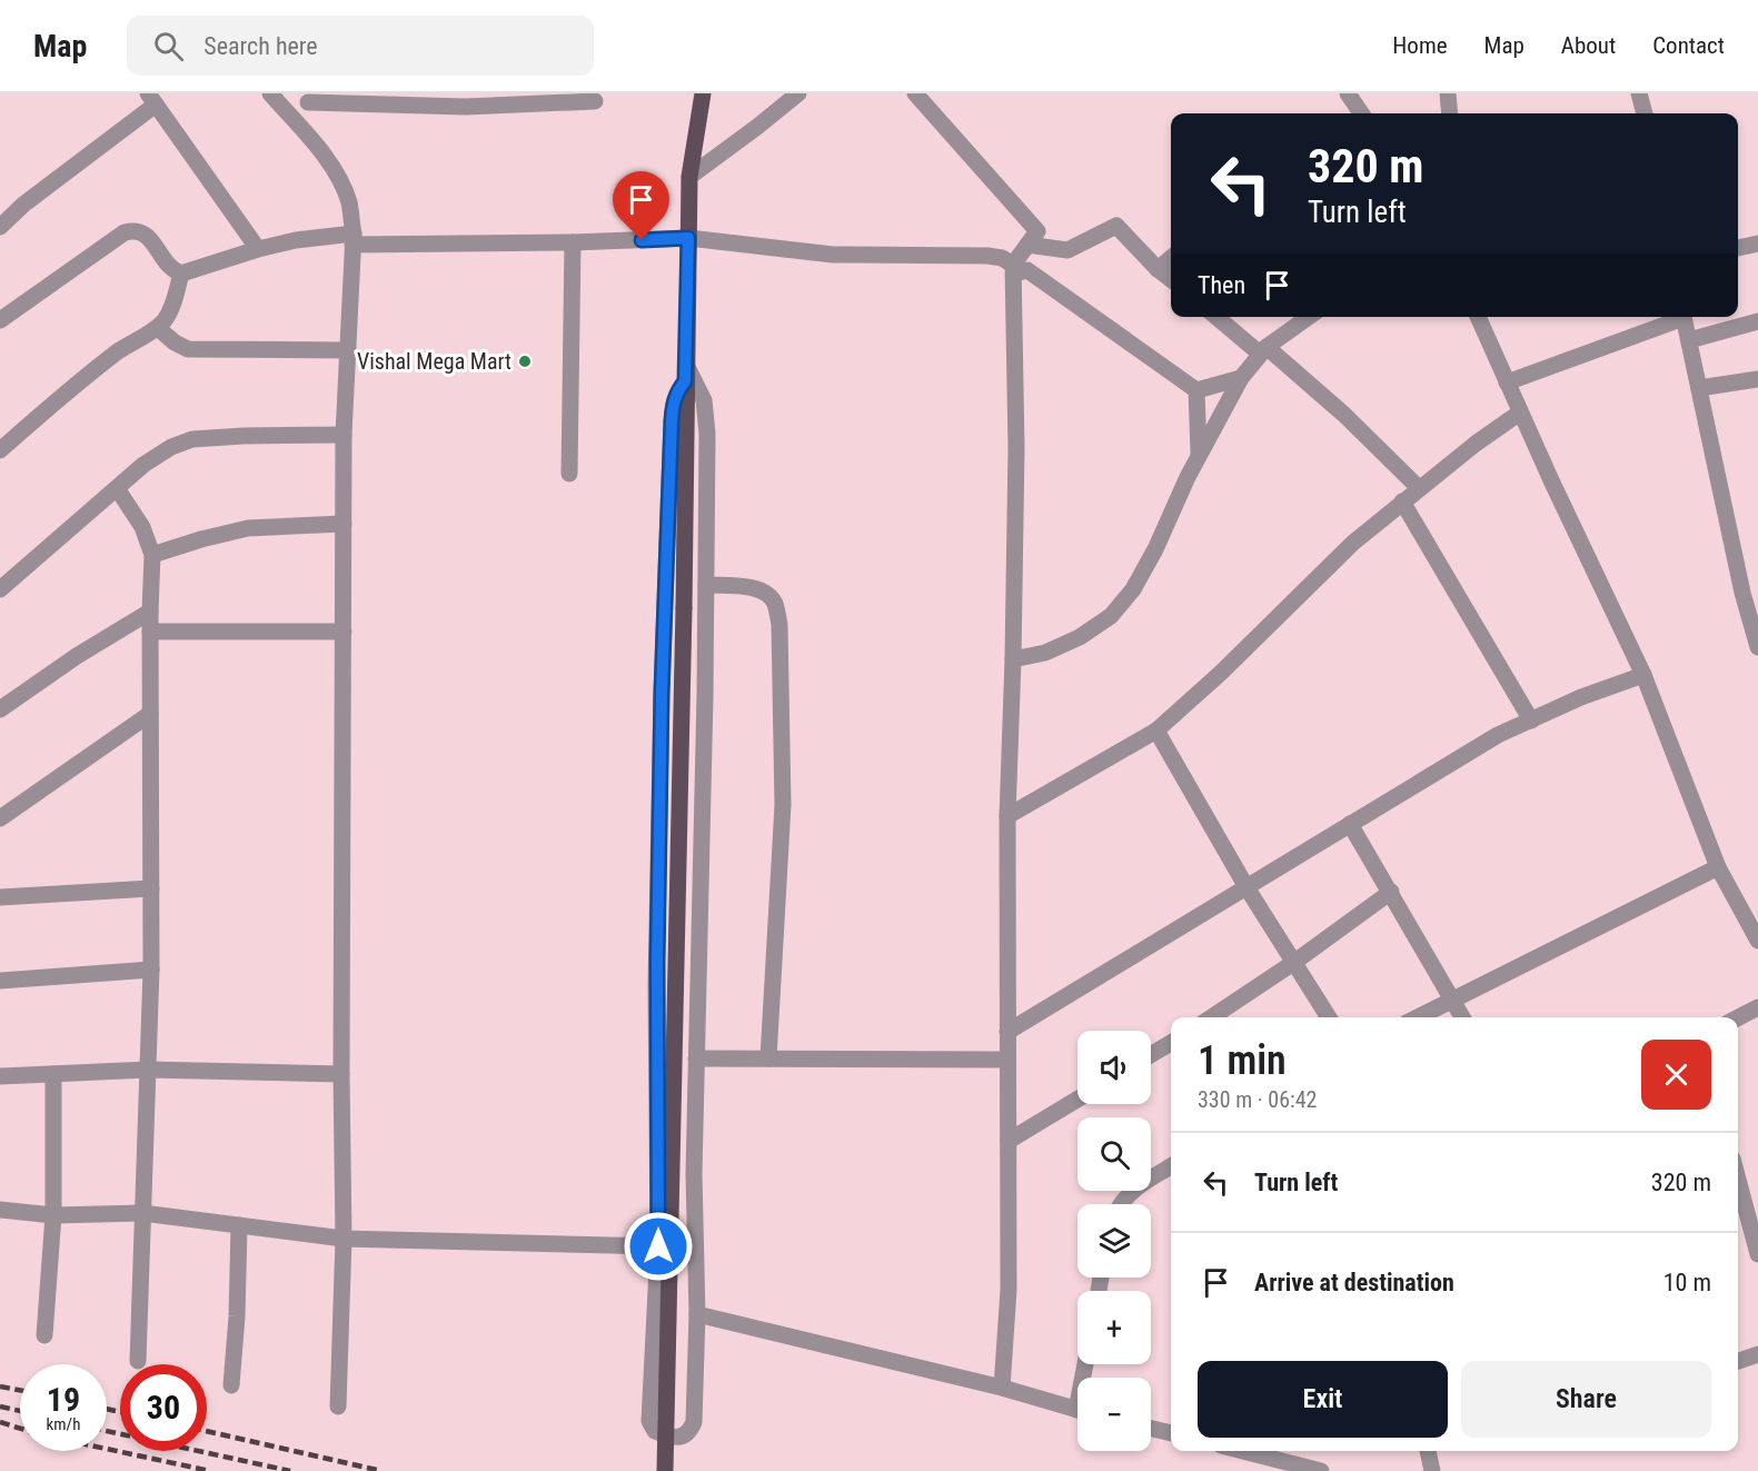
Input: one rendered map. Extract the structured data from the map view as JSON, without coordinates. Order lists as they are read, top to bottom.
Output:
{
  "places": ["Vishal Mega Mart"],
  "page": {
    "header": "Map",
    "search": "Search here",
    "nav": [
      "Home",
      "Map",
      "About",
      "Contact"
    ],
    "turn": ["320 m", "Turn left"],
    "then": "Then",
    "heading": ["1 min", "330 m · 06:42"],
    "map_buttons": ["+", "−"],
    "list": [
      {
        "name": "Turn left",
        "value": "320 m"
      },
      {
        "name": "Arrive at destination",
        "value": "10 m"
      }
    ],
    "buttons": ["Exit", "Share"],
    "speed": "19 km/h",
    "limit": "30"
  }
}
